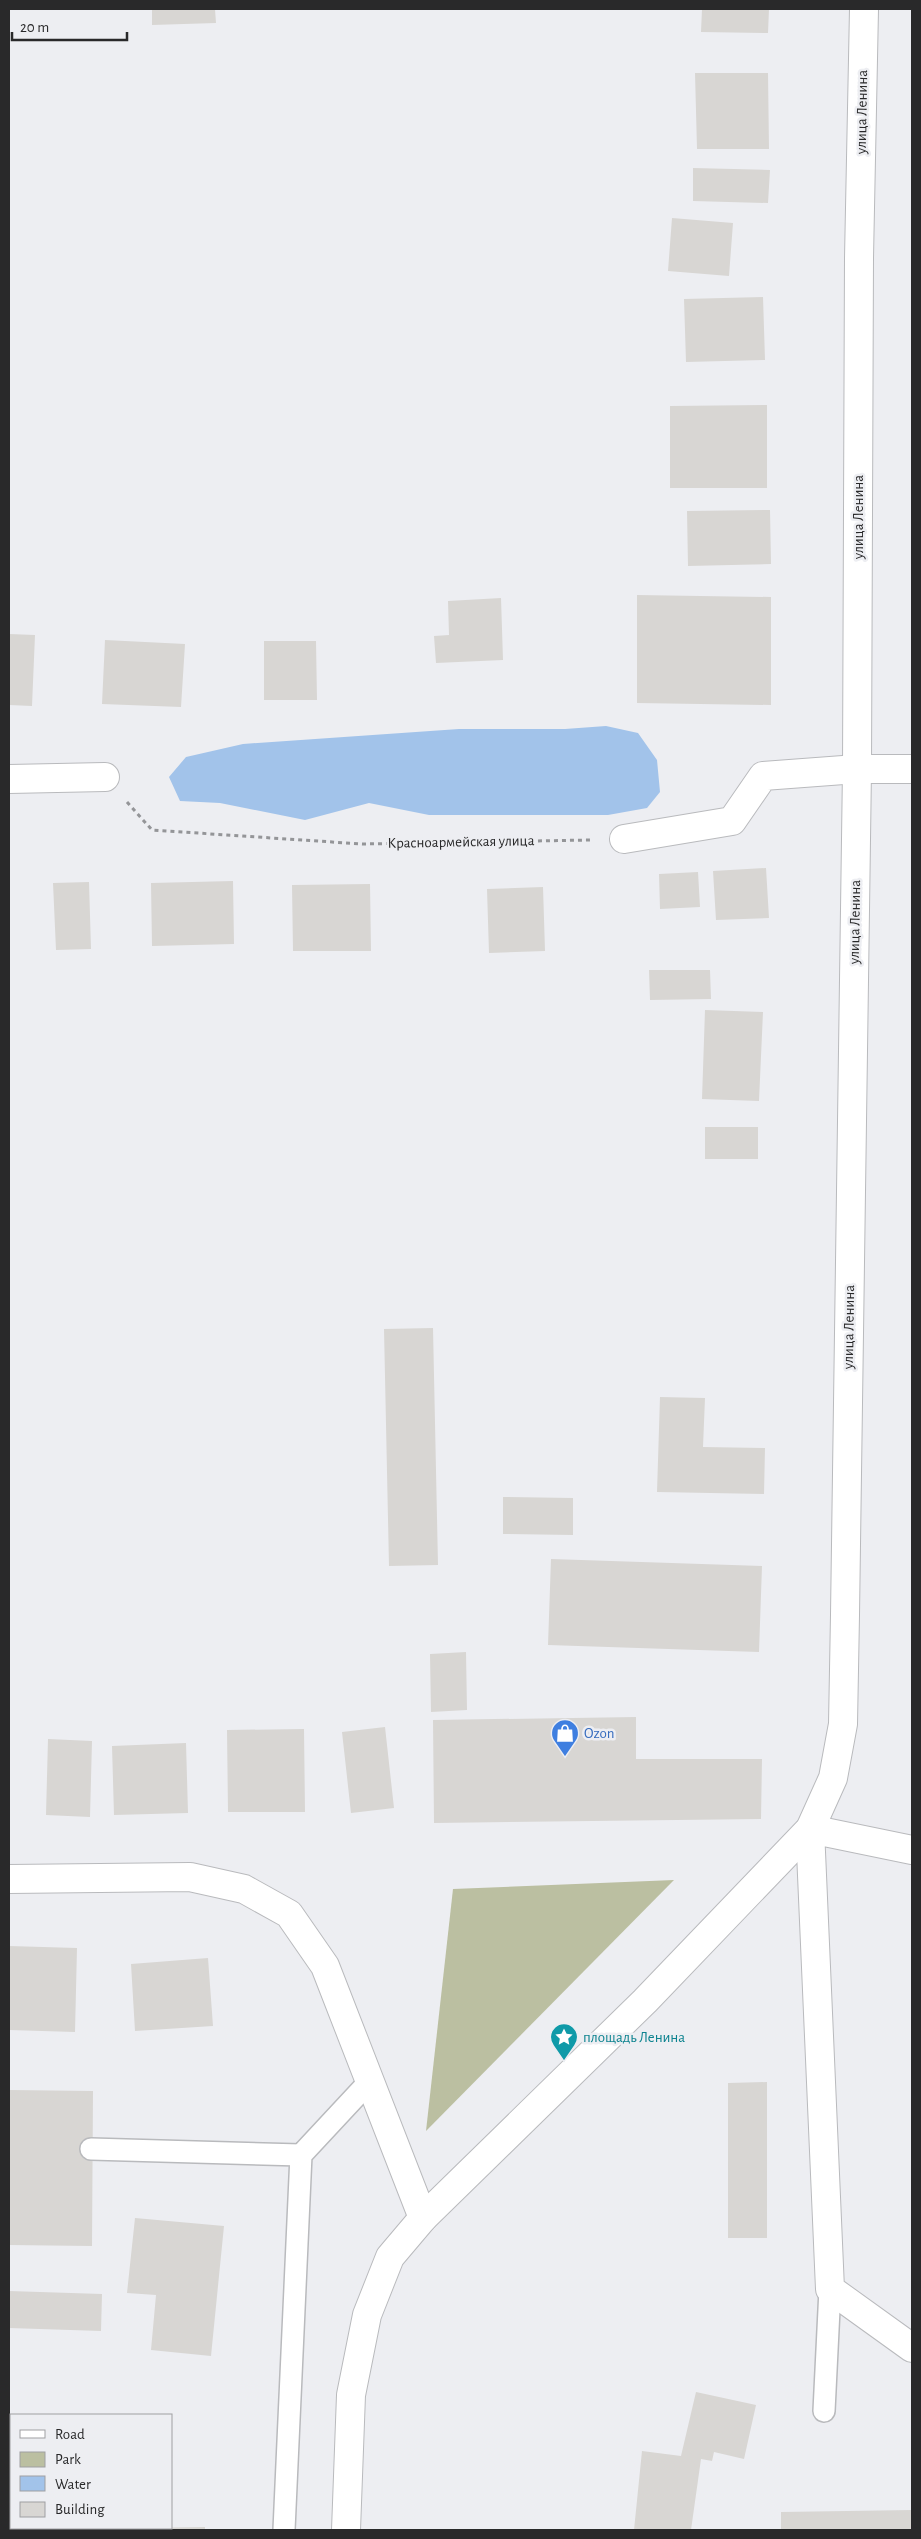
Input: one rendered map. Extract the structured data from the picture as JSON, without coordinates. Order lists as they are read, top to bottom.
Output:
{
  "streets": {
    "main road": ["улица Ленина"],
    "path": ["Красноармейская улица"]
  },
  "places": {
    "shop": ["Ozon"],
    "place": ["площадь Ленина"]
  },
  "legend": [
    "Road",
    "Park",
    "Water",
    "Building"
  ],
  "scale_bar": "20 m"
}
